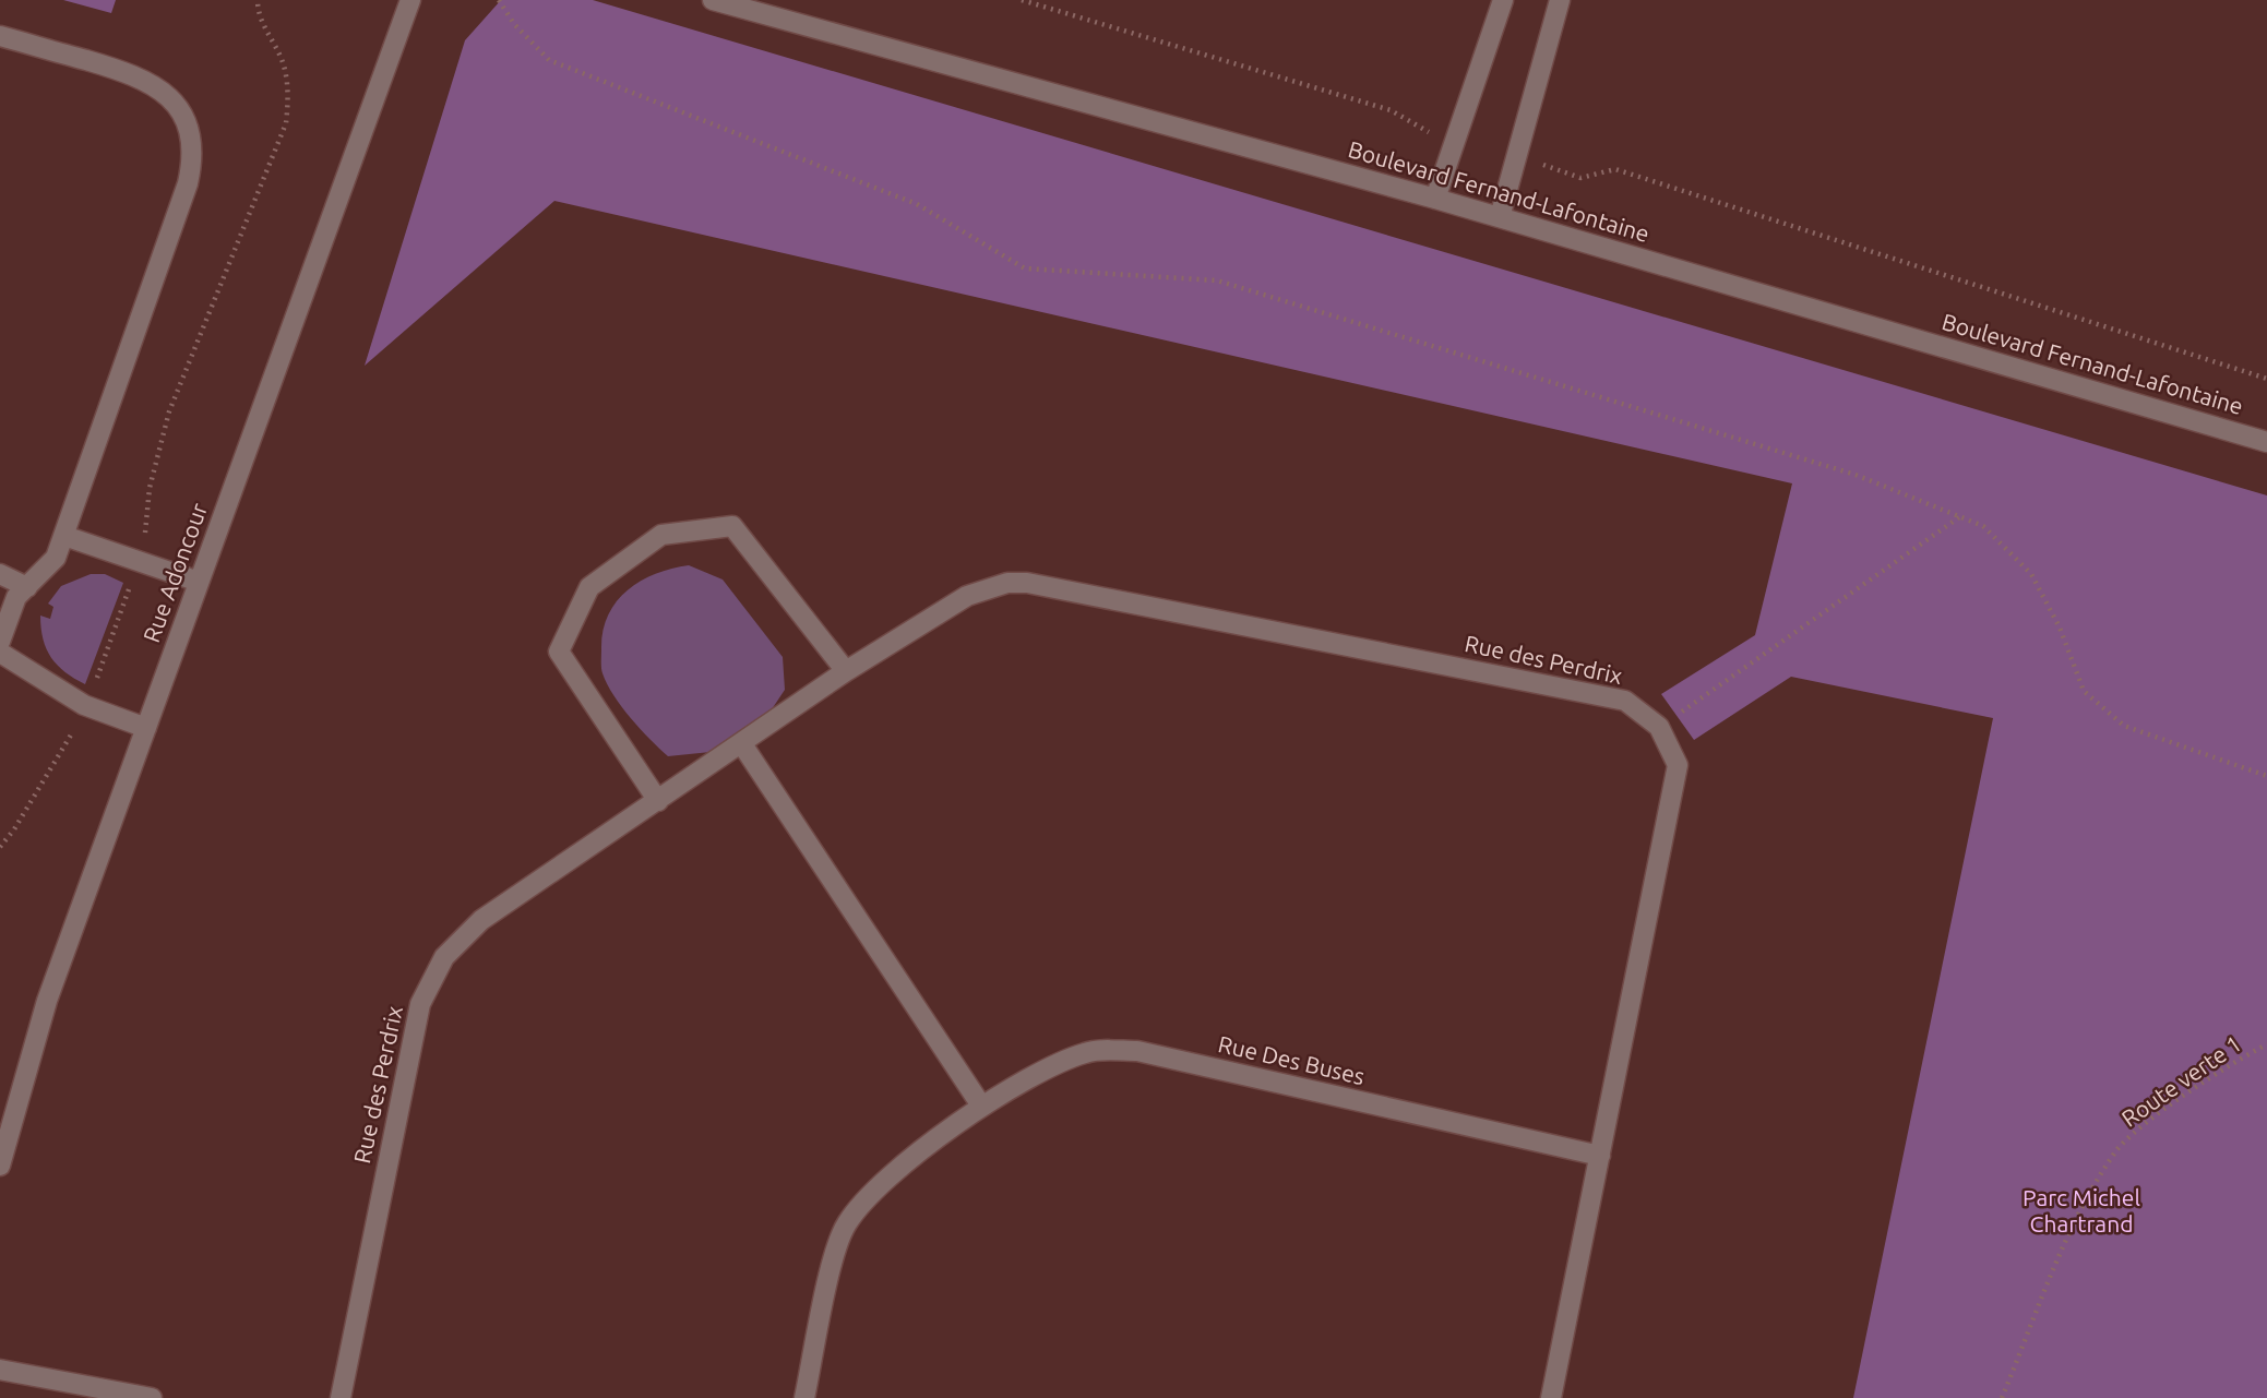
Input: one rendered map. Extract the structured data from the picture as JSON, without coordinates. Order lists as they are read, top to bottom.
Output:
{
  "streets": {
    "street": [
      "Boulevard Fernand-Lafontaine",
      "Rue Adoncour",
      "Rue des Perdrix",
      "Rue Des Buses"
    ],
    "path": ["Route verte 1"]
  },
  "crossings": [
    ["Rue des Perdrix", "Rue Des Buses"]
  ],
  "parks": ["Parc Michel Chartrand"]
}
